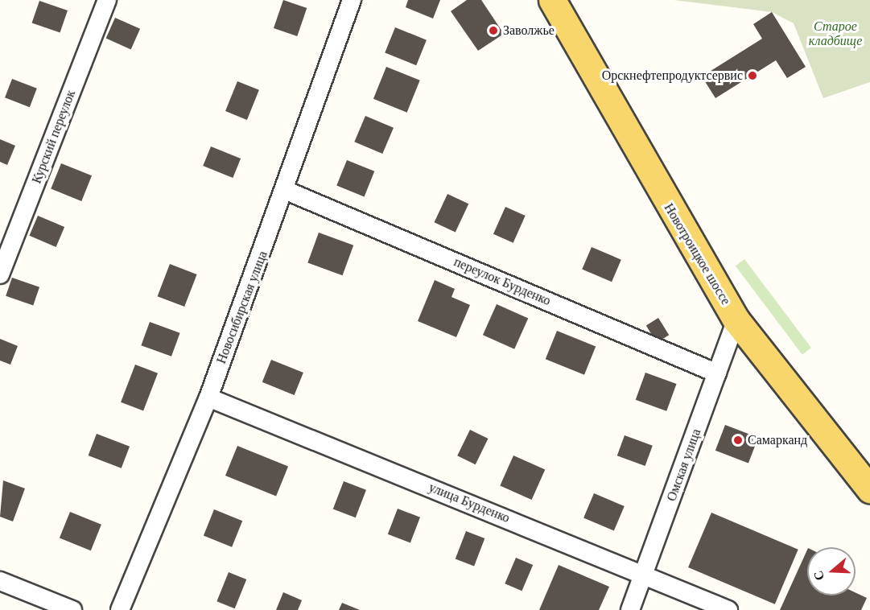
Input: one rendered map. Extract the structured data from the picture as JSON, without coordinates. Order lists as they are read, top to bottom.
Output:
{
  "streets": {
    "main road": ["Новотроицкое шоссе"],
    "street": [
      "Курский переулок",
      "переулок Бурденко",
      "Новосибирская улица",
      "Омская улица",
      "улица Бурденко"
    ]
  },
  "crossings": [
    ["Новотроицкое шоссе", "Омская улица"],
    ["переулок Бурденко", "Новосибирская улица"],
    ["переулок Бурденко", "Омская улица"],
    ["Новосибирская улица", "улица Бурденко"],
    ["Омская улица", "улица Бурденко"]
  ],
  "parks": ["Старое кладбище"],
  "places": ["Заволжье", "Орскнефтепродуктсервис", "Самарканд"],
  "north": "left"
}
